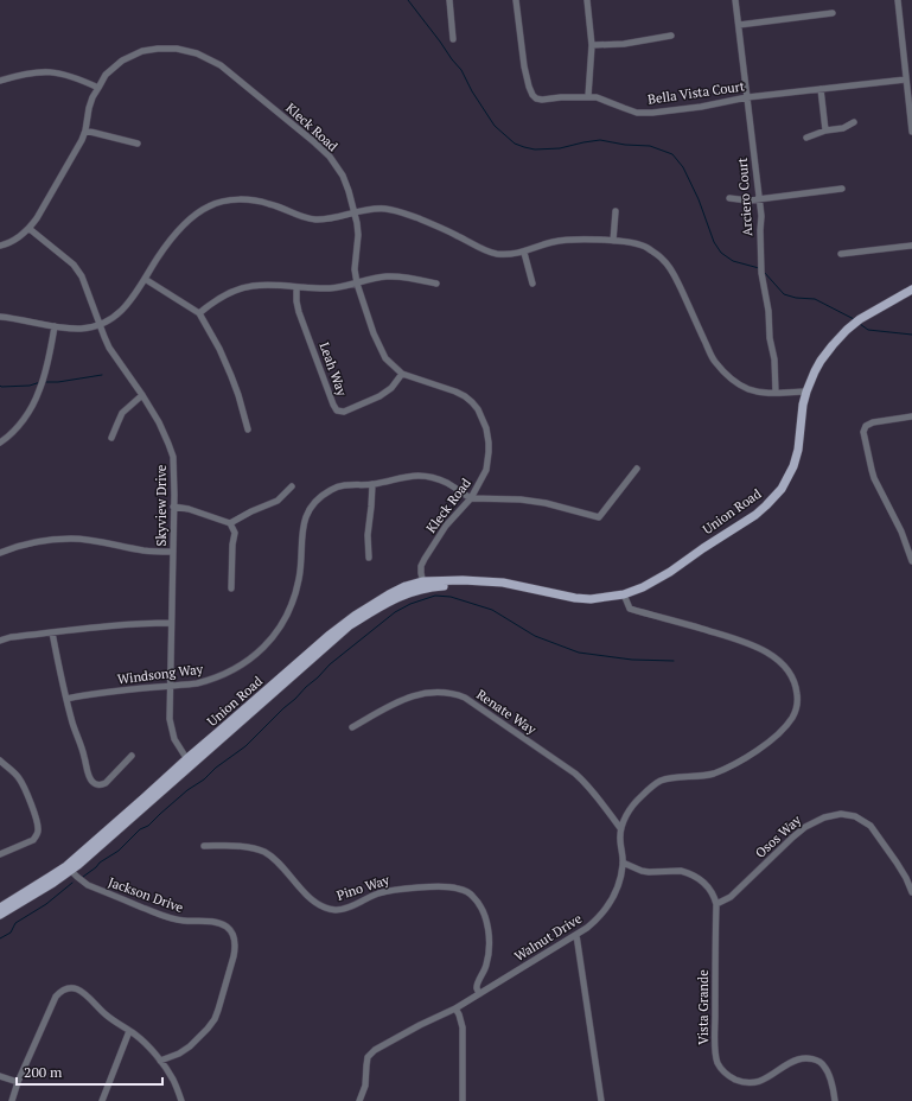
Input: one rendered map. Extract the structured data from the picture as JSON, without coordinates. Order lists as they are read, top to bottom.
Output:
{
  "streets": {
    "main road": ["Union Road"],
    "street": [
      "Bella Vista Court",
      "Kleck Road",
      "Arciero Court",
      "Leah Way",
      "Skyview Drive",
      "Windsong Way",
      "Renate Way",
      "Osos Way",
      "Pino Way",
      "Jackson Drive",
      "Walnut Drive",
      "Vista Grande"
    ]
  },
  "crossings": [
    ["Bella Vista Court", "Arciero Court"],
    ["Kleck Road", "Leah Way"],
    ["Kleck Road", "Skyview Drive"],
    ["Kleck Road", "Union Road"],
    ["Kleck Road", "Windsong Way"],
    ["Skyview Drive", "Union Road"],
    ["Skyview Drive", "Windsong Way"],
    ["Union Road", "Jackson Drive"],
    ["Renate Way", "Walnut Drive"],
    ["Osos Way", "Vista Grande"],
    ["Pino Way", "Walnut Drive"],
    ["Walnut Drive", "Vista Grande"]
  ],
  "scale_bar": "200 m"
}
